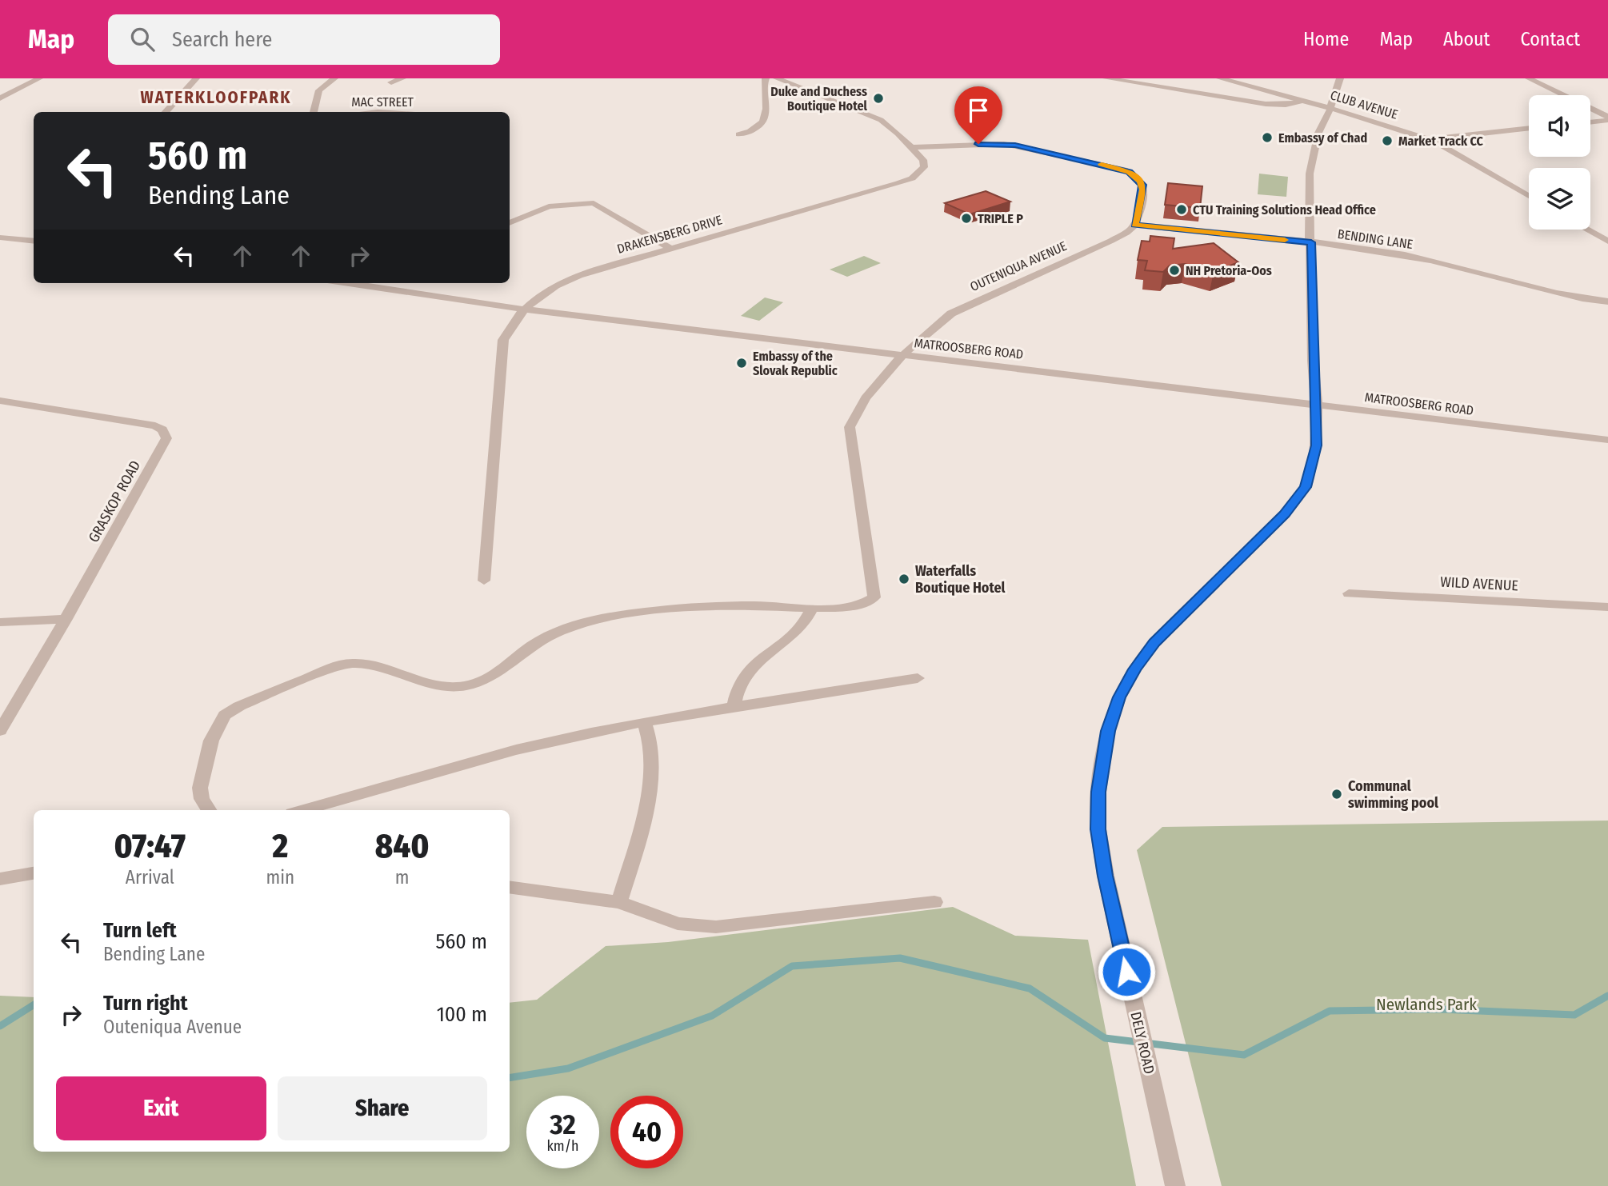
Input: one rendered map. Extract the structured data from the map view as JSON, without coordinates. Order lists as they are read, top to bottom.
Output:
{
  "streets": {
    "street": [
      "CLUB AVENUE",
      "DRAKENSBERG DRIVE",
      "BENDING LANE",
      "OUTENIQUA AVENUE",
      "MATROOSBERG ROAD",
      "GRASKOP ROAD",
      "WILD AVENUE",
      "DELY ROAD"
    ]
  },
  "crossings": [
    ["CLUB AVENUE", "DELY ROAD"],
    ["DRAKENSBERG DRIVE", "MATROOSBERG ROAD"],
    ["BENDING LANE", "OUTENIQUA AVENUE"],
    ["BENDING LANE", "DELY ROAD"],
    ["OUTENIQUA AVENUE", "MATROOSBERG ROAD"],
    ["MATROOSBERG ROAD", "DELY ROAD"]
  ],
  "districts": ["WATERKLOOFPARK"],
  "parks": ["Newlands Park"],
  "places": [
    "Duke and Duchess Boutique Hotel",
    "Embassy of Chad",
    "Market Track CC",
    "CTU Training Solutions Head Office",
    "TRIPLE P",
    "NH Pretoria-Oos",
    "Embassy of the Slovak Republic",
    "Waterfalls Boutique Hotel",
    "Communal swimming pool"
  ],
  "page": {
    "header": "Map",
    "search": "Search here",
    "nav": [
      "Home",
      "Map",
      "About",
      "Contact"
    ],
    "turn": ["560 m", "Bending Lane"],
    "eta": [
      "07:47",
      "Arrival",
      "2",
      "min",
      "840",
      "m"
    ],
    "list": [
      {
        "name": "Turn left",
        "note": "Bending Lane",
        "value": "560 m"
      },
      {
        "name": "Turn right",
        "note": "Outeniqua Avenue",
        "value": "100 m"
      }
    ],
    "buttons": ["Exit", "Share"],
    "speed": "32 km/h",
    "limit": "40"
  }
}
